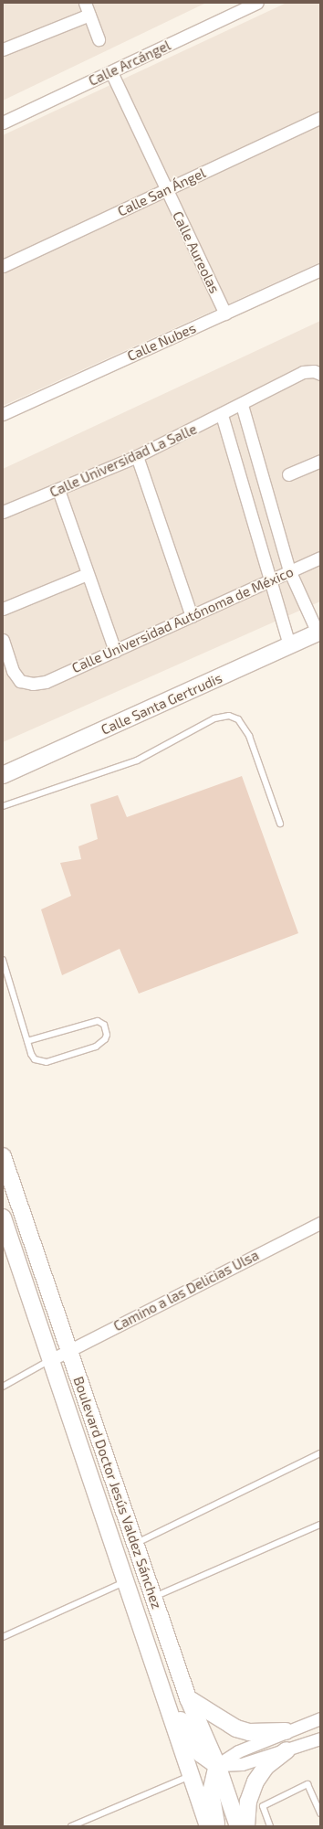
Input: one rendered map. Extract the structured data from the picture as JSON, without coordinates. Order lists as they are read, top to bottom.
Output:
{
  "streets": {
    "main road": ["Calle Santa Gertrudis", "Boulevard Doctor Jesús Valdez Sánchez"],
    "street": [
      "Calle Arcángel",
      "Calle San Ángel",
      "Calle Aureolas",
      "Calle Nubes",
      "Calle Universidad La Salle",
      "Calle Universidad Autónoma de México",
      "Camino a las Delicias Ulsa"
    ]
  },
  "crossings": [
    ["Calle Arcángel", "Calle Aureolas"],
    ["Calle San Ángel", "Calle Aureolas"],
    ["Calle Aureolas", "Calle Nubes"],
    ["Camino a las Delicias Ulsa", "Boulevard Doctor Jesús Valdez Sánchez"]
  ]
}
